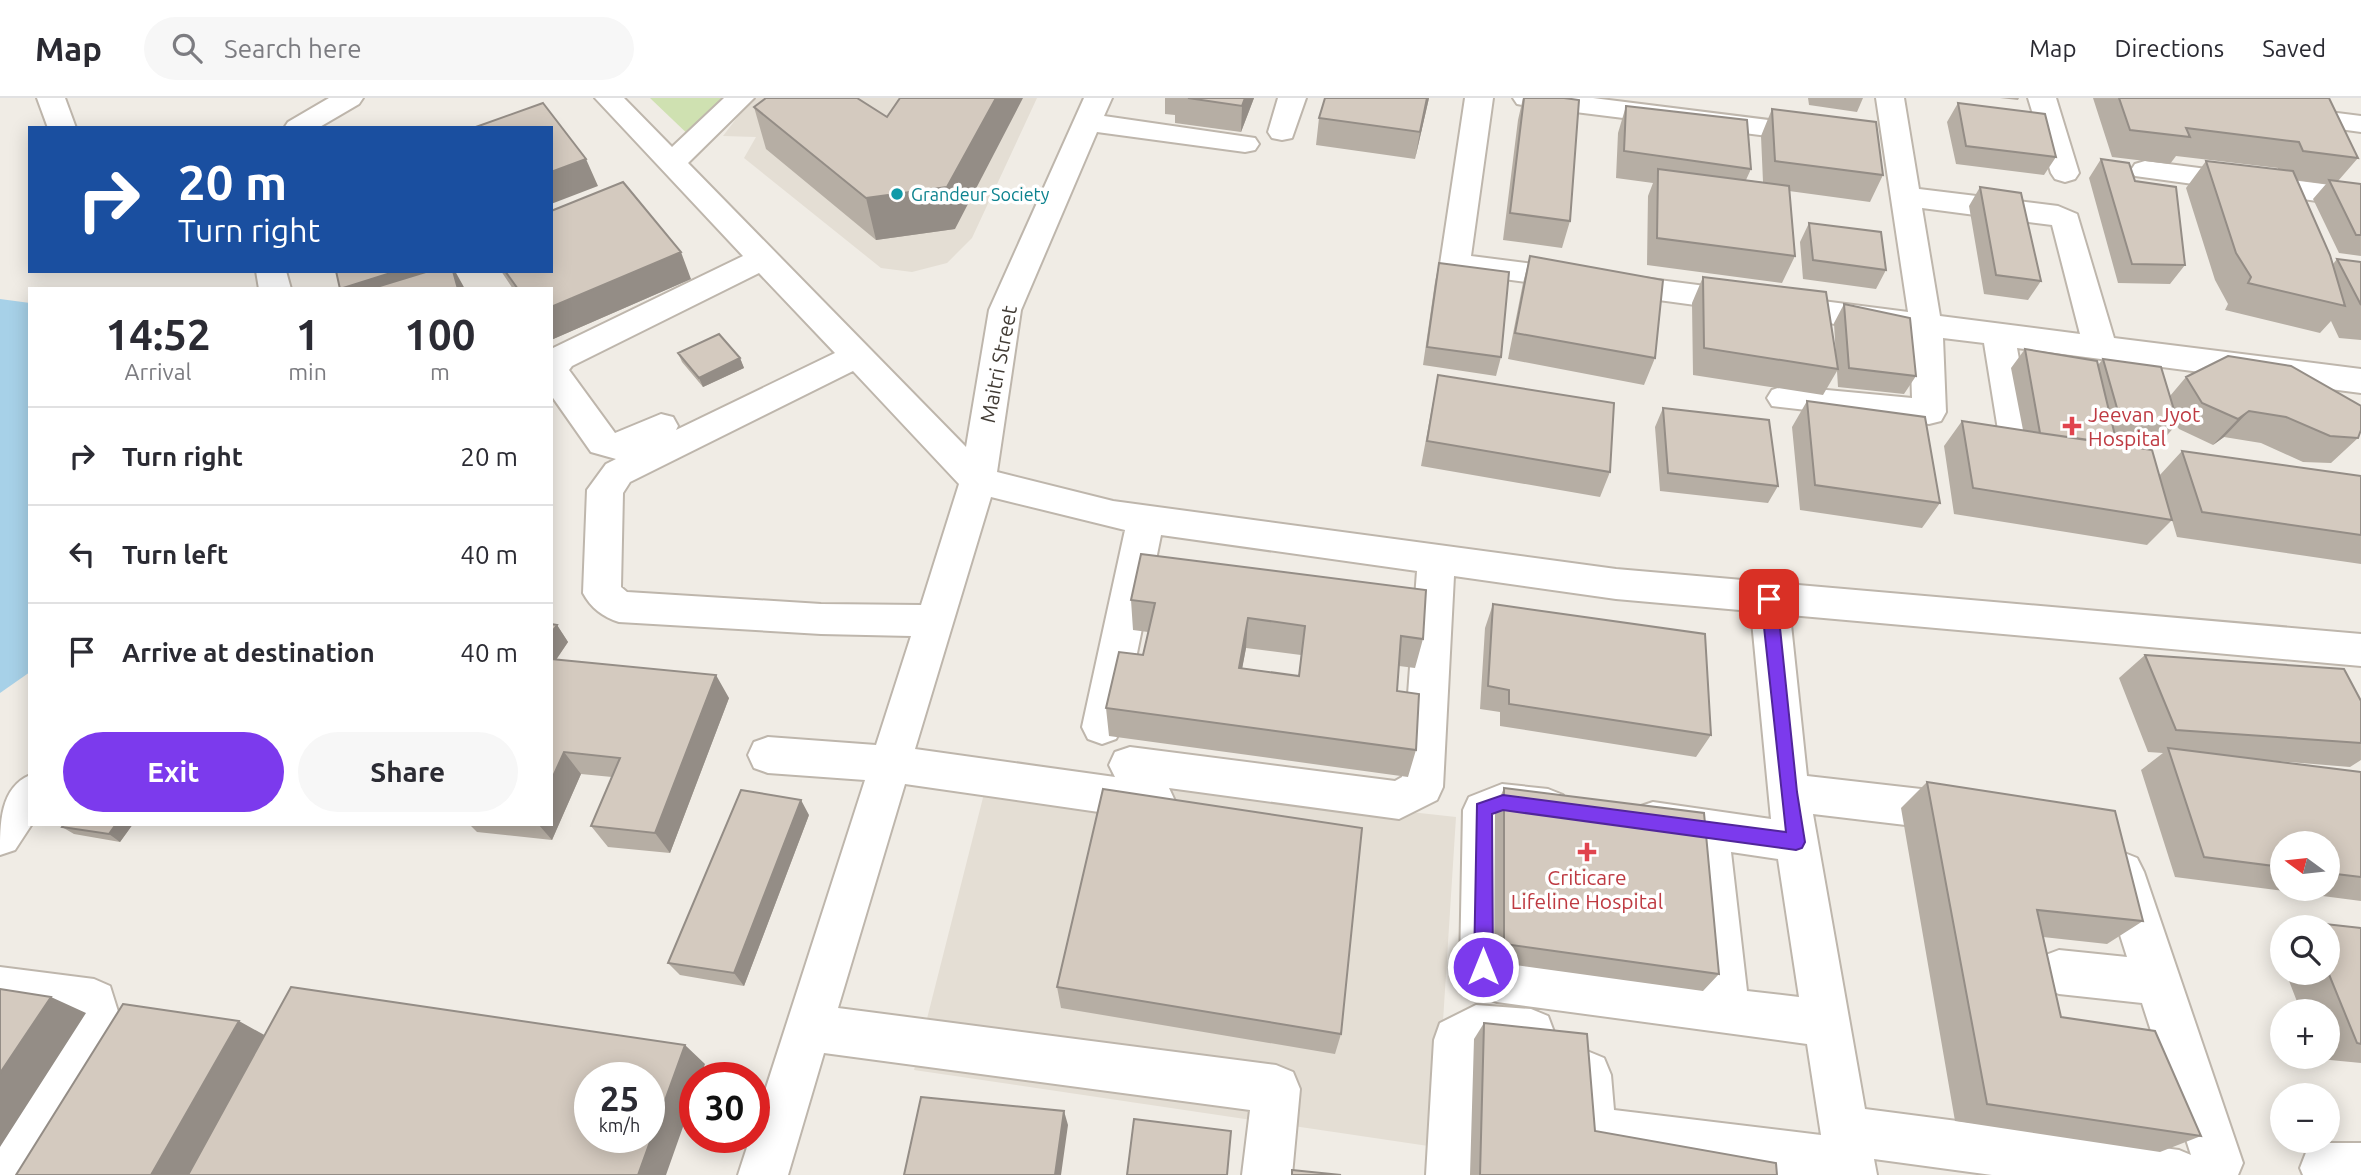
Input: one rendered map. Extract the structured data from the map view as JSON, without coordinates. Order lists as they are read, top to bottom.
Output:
{
  "streets": {
    "street": ["Maitri Street"]
  },
  "places": {
    "other": ["Grandeur Society"],
    "health": ["Jeevan Jyot Hospital", "Criticare Lifeline Hospital"]
  },
  "north": "left",
  "page": {
    "header": "Map",
    "search": "Search here",
    "nav": ["Map", "Directions", "Saved"],
    "turn": ["20 m", "Turn right"],
    "eta": [
      "14:52",
      "Arrival",
      "1",
      "min",
      "100",
      "m"
    ],
    "list": [
      {
        "name": "Turn right",
        "value": "20 m"
      },
      {
        "name": "Turn left",
        "value": "40 m"
      },
      {
        "name": "Arrive at destination",
        "value": "40 m"
      }
    ],
    "buttons": ["Exit", "Share"],
    "map_buttons": ["+", "−"],
    "speed": "25 km/h",
    "limit": "30"
  }
}
